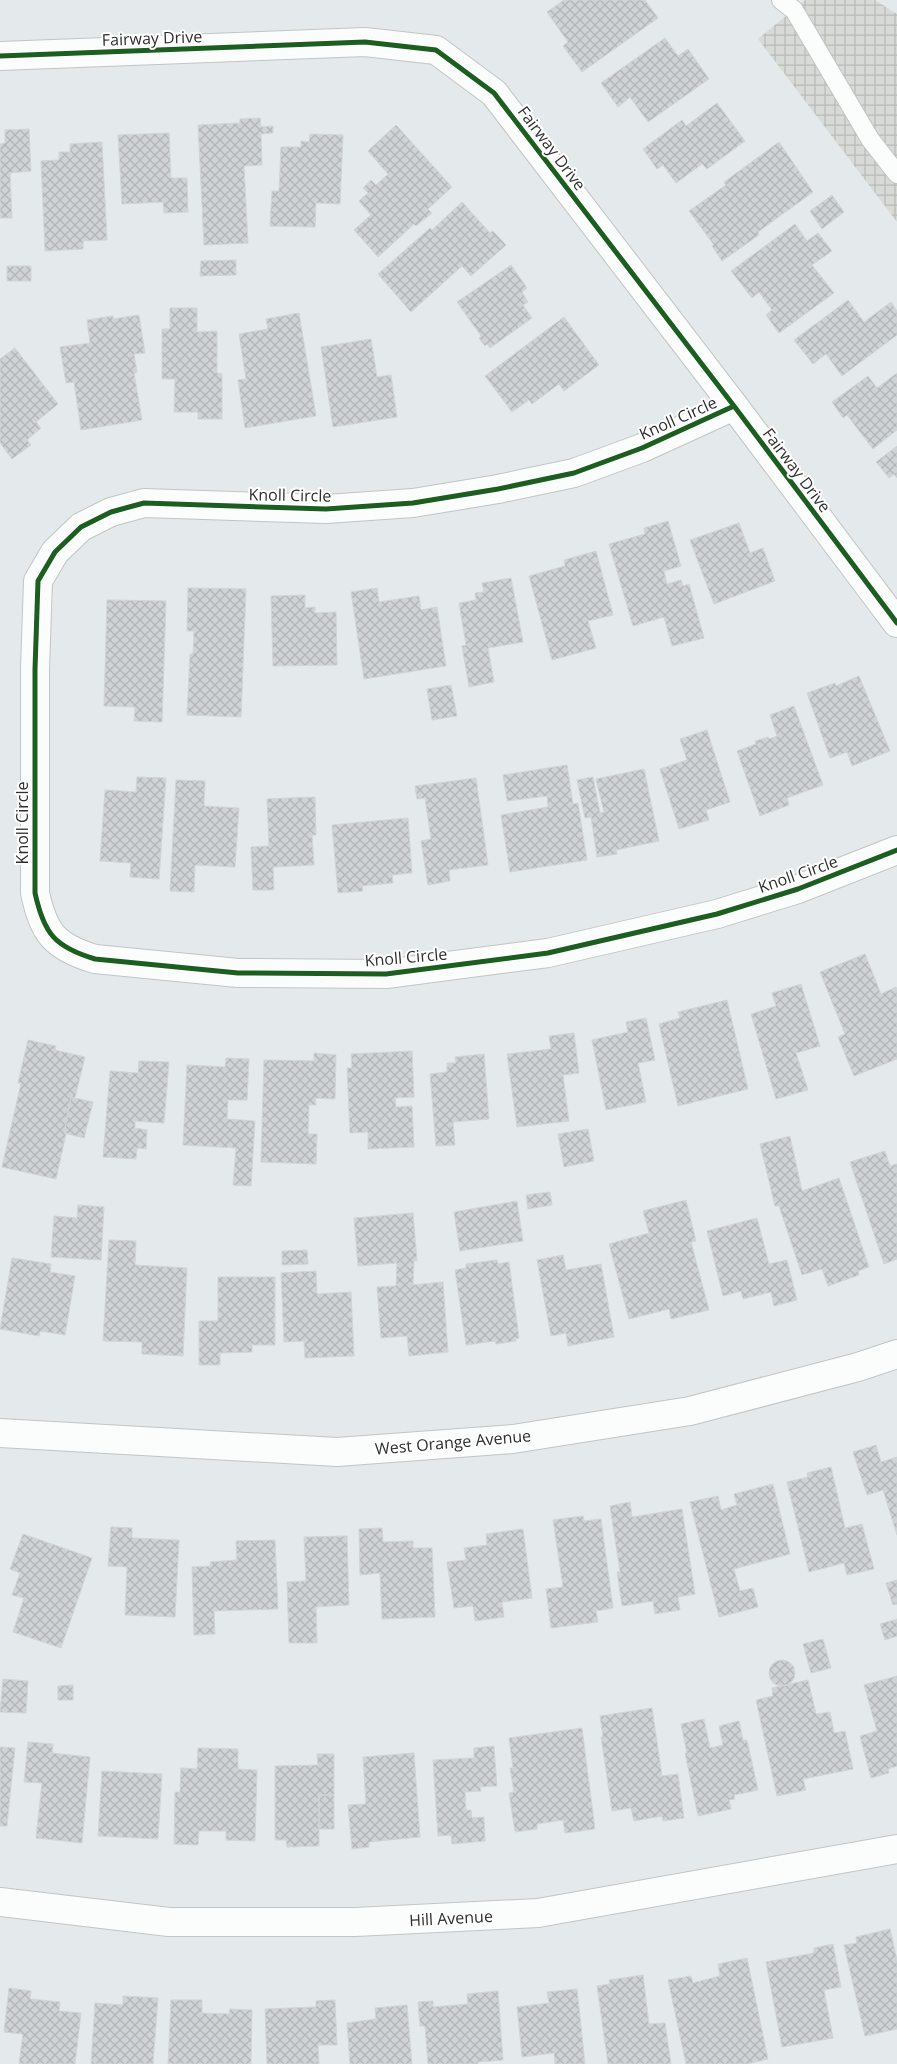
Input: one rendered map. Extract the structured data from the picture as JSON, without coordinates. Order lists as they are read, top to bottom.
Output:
{
  "streets": {
    "street": [
      "Fairway Drive",
      "Knoll Circle",
      "West Orange Avenue",
      "Hill Avenue"
    ]
  },
  "crossings": [
    ["Fairway Drive", "Knoll Circle"]
  ]
}
